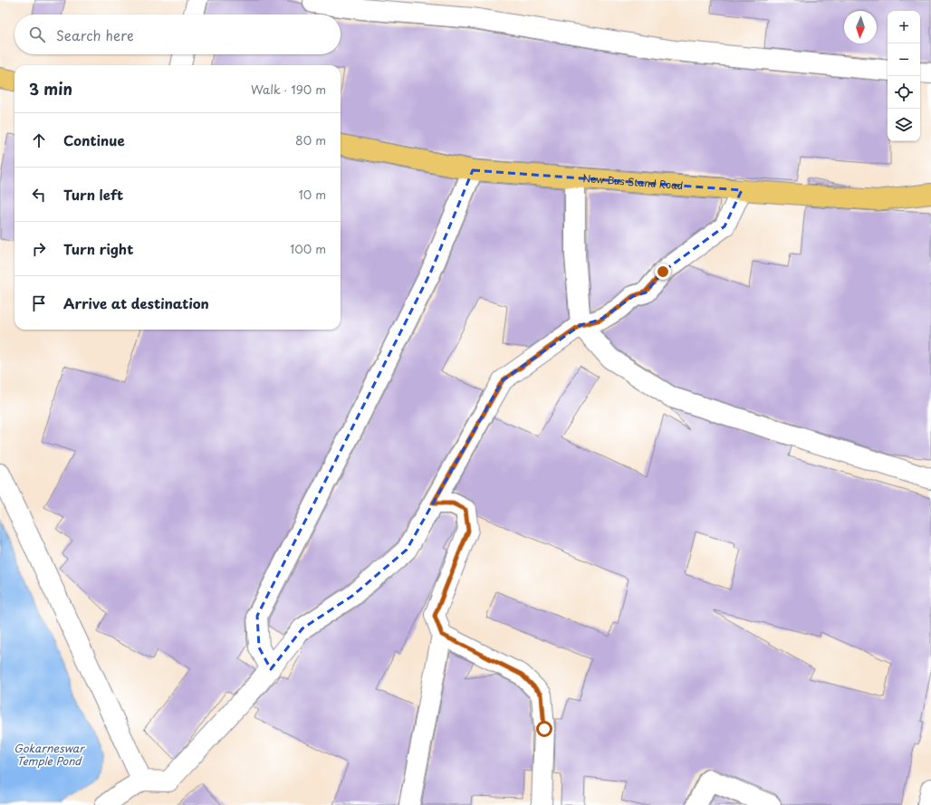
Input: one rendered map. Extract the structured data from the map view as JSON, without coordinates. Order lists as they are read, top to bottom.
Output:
{
  "streets": {
    "highway": ["New Bus Stand Road"]
  },
  "water": ["Gokarneswar Temple Pond"],
  "north": "bottom",
  "page": {
    "map_buttons": ["+", "−"],
    "search": "Search here",
    "heading": ["3 min", "Walk · 190 m"],
    "list": [
      ["Continue", "80 m"],
      ["Turn left", "10 m"],
      ["Turn right", "100 m"],
      "Arrive at destination"
    ]
  }
}
